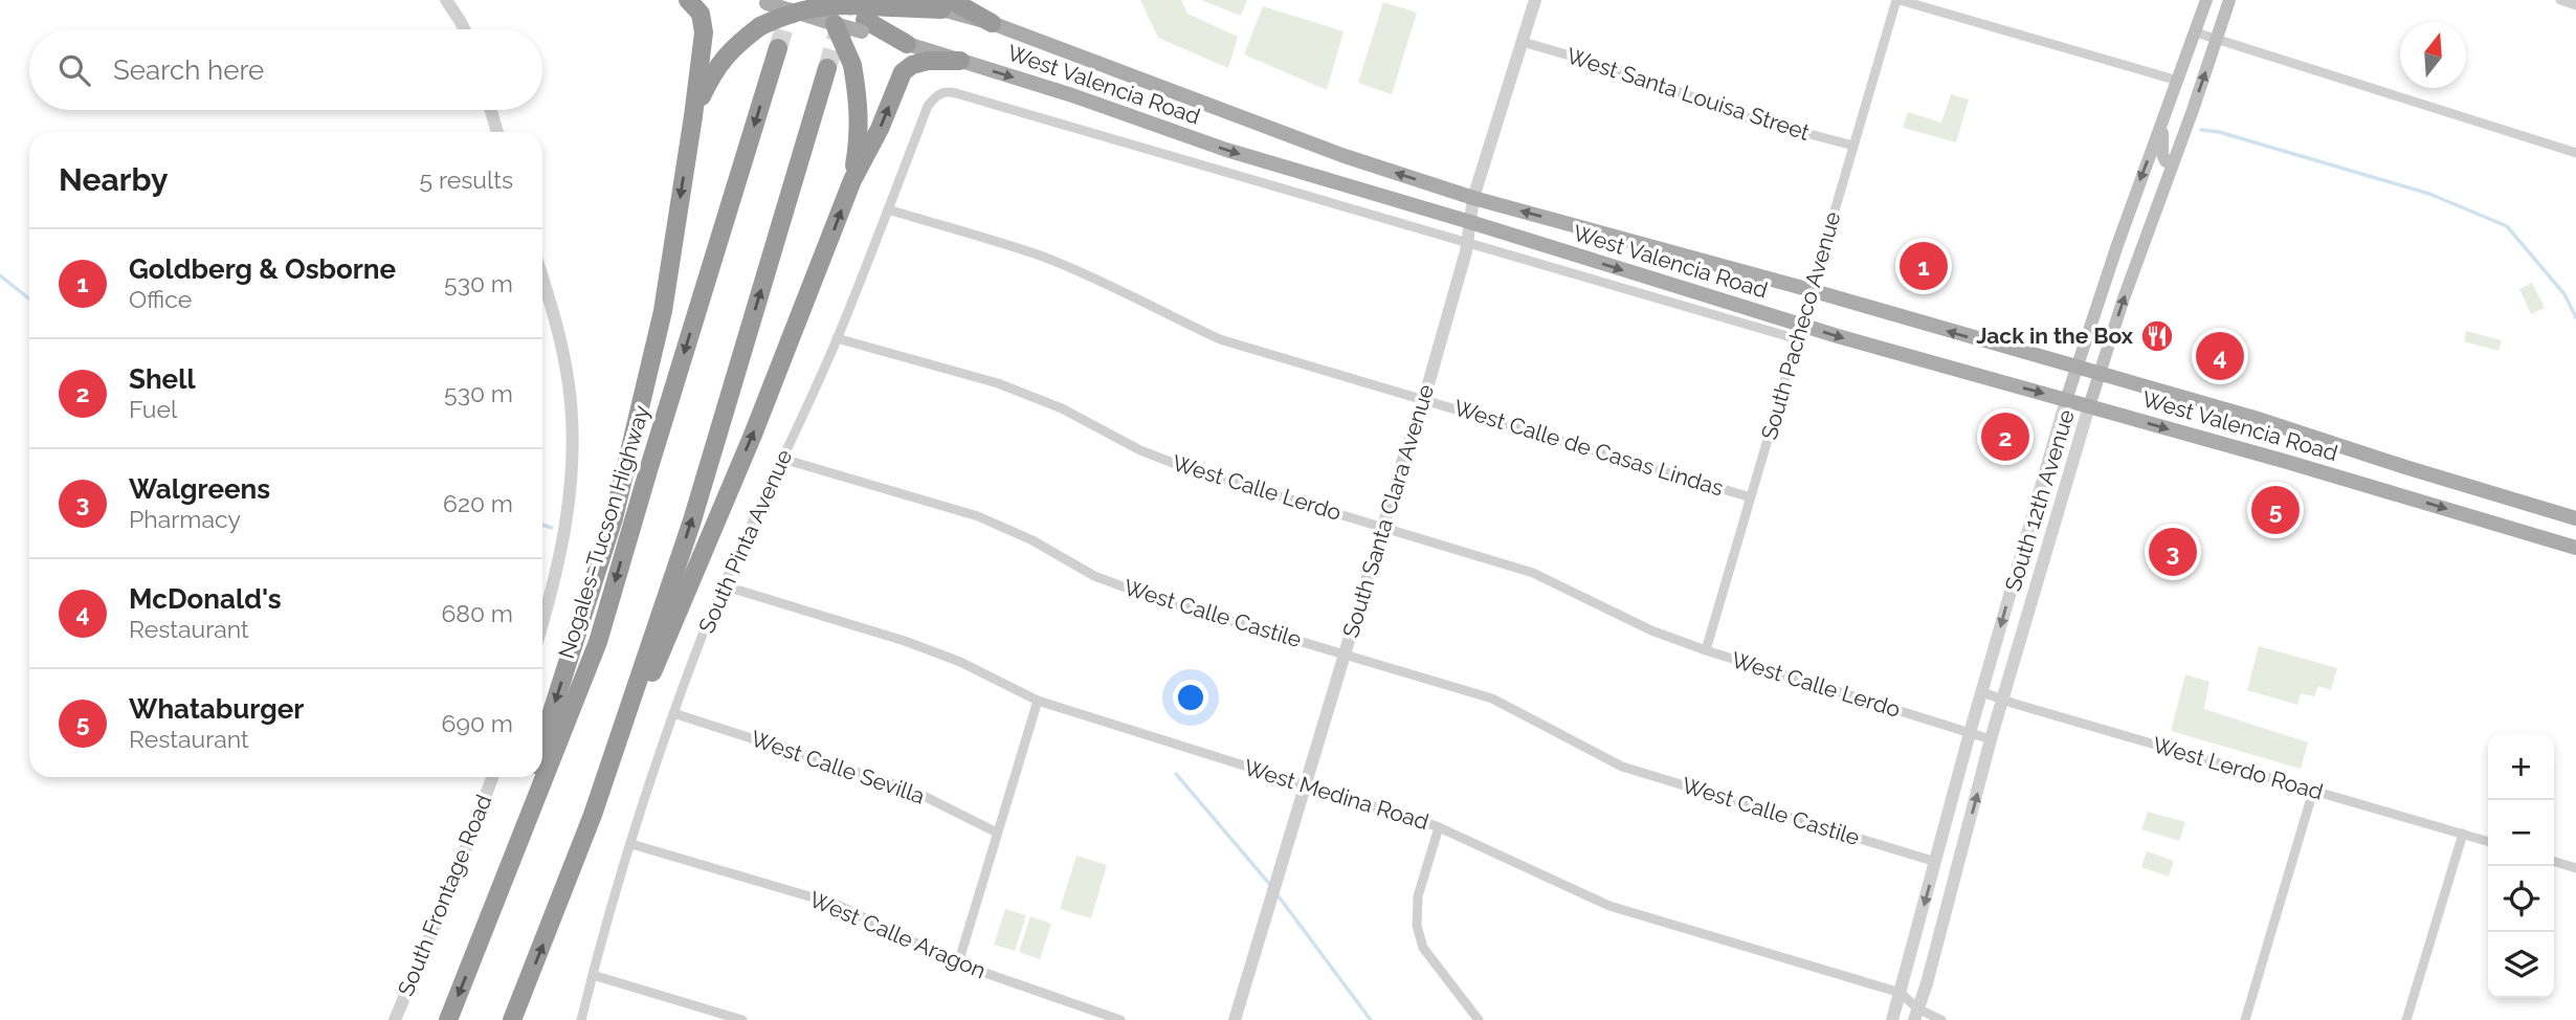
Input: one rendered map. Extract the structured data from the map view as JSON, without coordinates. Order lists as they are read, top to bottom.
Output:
{
  "streets": {
    "highway": ["Nogales–Tucson Highway"],
    "main road": ["West Valencia Road", "South 12th Avenue"],
    "street": [
      "West Santa Louisa Street",
      "South Pacheco Avenue",
      "West Calle de Casas Lindas",
      "West Calle Lerdo",
      "South Santa Clara Avenue",
      "South Pinta Avenue",
      "West Calle Castile",
      "West Calle Sevilla",
      "West Lerdo Road",
      "West Medina Road",
      "South Frontage Road",
      "West Calle Aragon"
    ]
  },
  "crossings": [
    ["West Valencia Road", "South Pacheco Avenue"],
    ["West Valencia Road", "South 12th Avenue"],
    ["West Valencia Road", "South Santa Clara Avenue"],
    ["West Valencia Road", "South Pinta Avenue"],
    ["West Santa Louisa Street", "South Pacheco Avenue"],
    ["West Santa Louisa Street", "South Santa Clara Avenue"],
    ["South Pacheco Avenue", "West Calle de Casas Lindas"],
    ["South Pacheco Avenue", "West Calle Lerdo"],
    ["West Calle de Casas Lindas", "South Santa Clara Avenue"],
    ["West Calle de Casas Lindas", "South Pinta Avenue"],
    ["West Calle Lerdo", "South 12th Avenue"],
    ["West Calle Lerdo", "South Santa Clara Avenue"],
    ["West Calle Lerdo", "South Pinta Avenue"],
    ["South 12th Avenue", "West Calle Castile"],
    ["South 12th Avenue", "West Lerdo Road"],
    ["South 12th Avenue", "West Medina Road"],
    ["South Santa Clara Avenue", "West Calle Castile"],
    ["South Santa Clara Avenue", "West Medina Road"],
    ["South Pinta Avenue", "West Calle Castile"],
    ["South Pinta Avenue", "West Calle Sevilla"],
    ["South Pinta Avenue", "West Medina Road"],
    ["South Pinta Avenue", "West Calle Aragon"]
  ],
  "places": {
    "restaurant": ["Jack in the Box"]
  },
  "north": "top",
  "page": {
    "search": "Search here",
    "heading": ["Nearby", "5 results"],
    "list": [
      {
        "mark": "1",
        "name": "Goldberg & Osborne",
        "note": "Office",
        "value": "530 m"
      },
      {
        "mark": "2",
        "name": "Shell",
        "note": "Fuel",
        "value": "530 m"
      },
      {
        "mark": "3",
        "name": "Walgreens",
        "note": "Pharmacy",
        "value": "620 m"
      },
      {
        "mark": "4",
        "name": "McDonald's",
        "note": "Restaurant",
        "value": "680 m"
      },
      {
        "mark": "5",
        "name": "Whataburger",
        "note": "Restaurant",
        "value": "690 m"
      }
    ],
    "pins": [
      "1",
      "4",
      "2",
      "5",
      "3"
    ],
    "map_buttons": ["+", "−"]
  }
}
